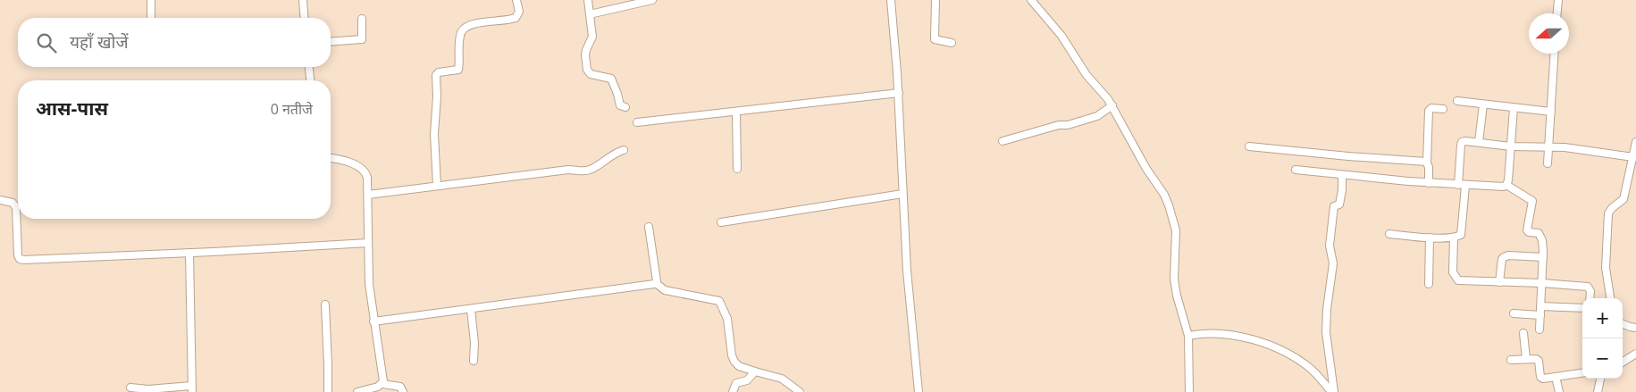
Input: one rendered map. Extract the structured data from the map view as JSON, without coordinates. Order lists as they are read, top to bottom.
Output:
{
  "north": "left",
  "page": {
    "search": "यहाँ खोजें",
    "heading": ["आस-पास", "0 नतीजे"],
    "map_buttons": ["+", "−"]
  }
}
